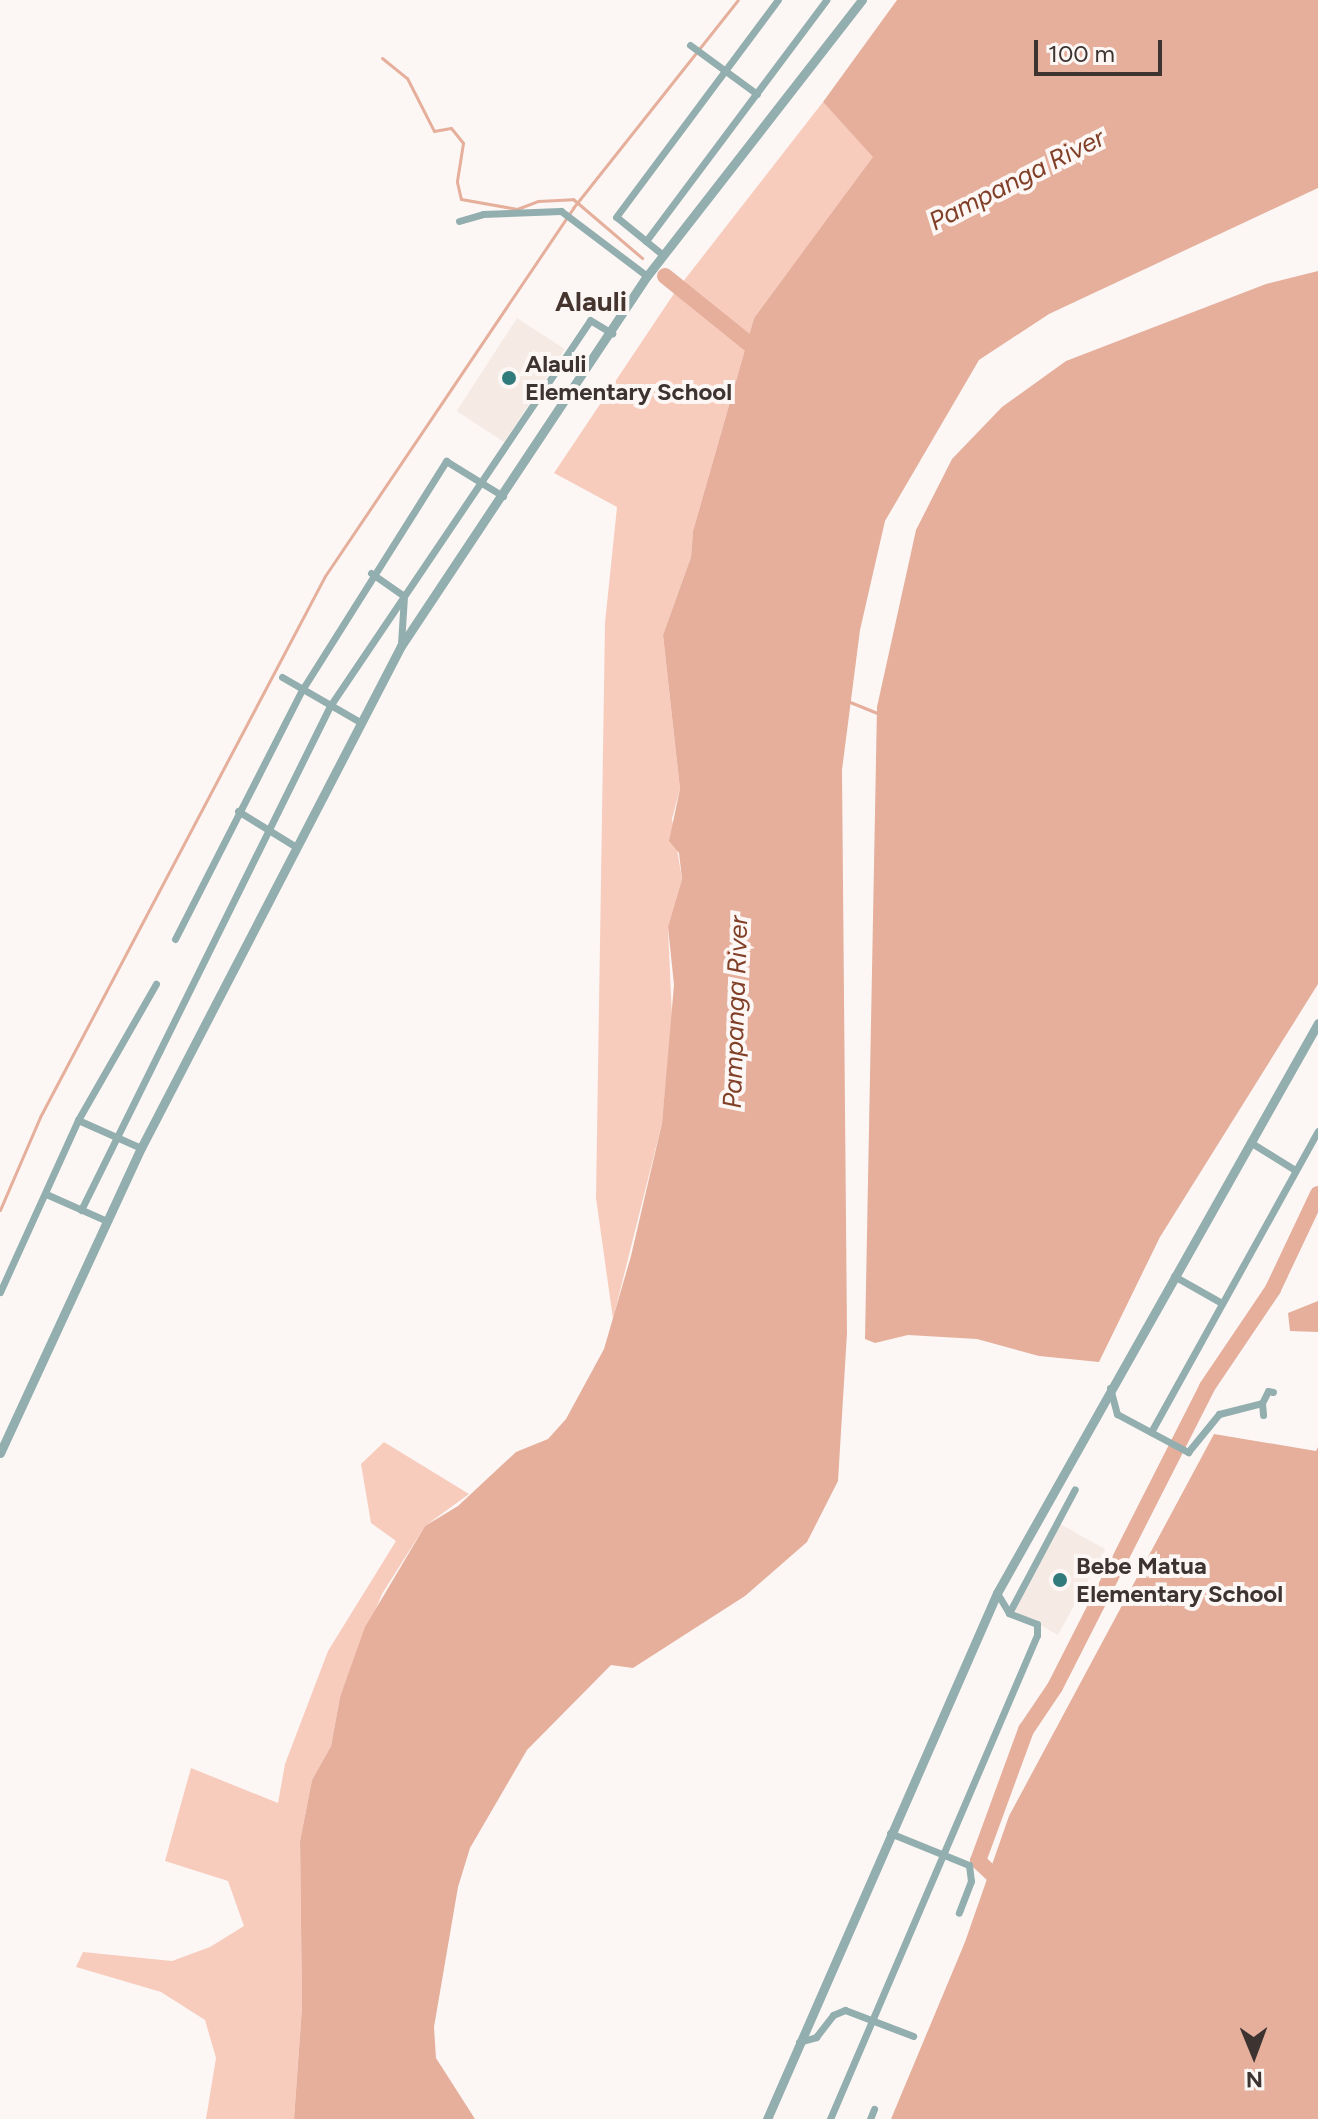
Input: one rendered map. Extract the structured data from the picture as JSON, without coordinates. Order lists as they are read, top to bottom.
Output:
{
  "districts": ["Alauli"],
  "water": ["Pampanga River"],
  "places": ["Alauli Elementary School", "Bebe Matua Elementary School"],
  "scale_bar": "100 m",
  "north": "bottom"
}
